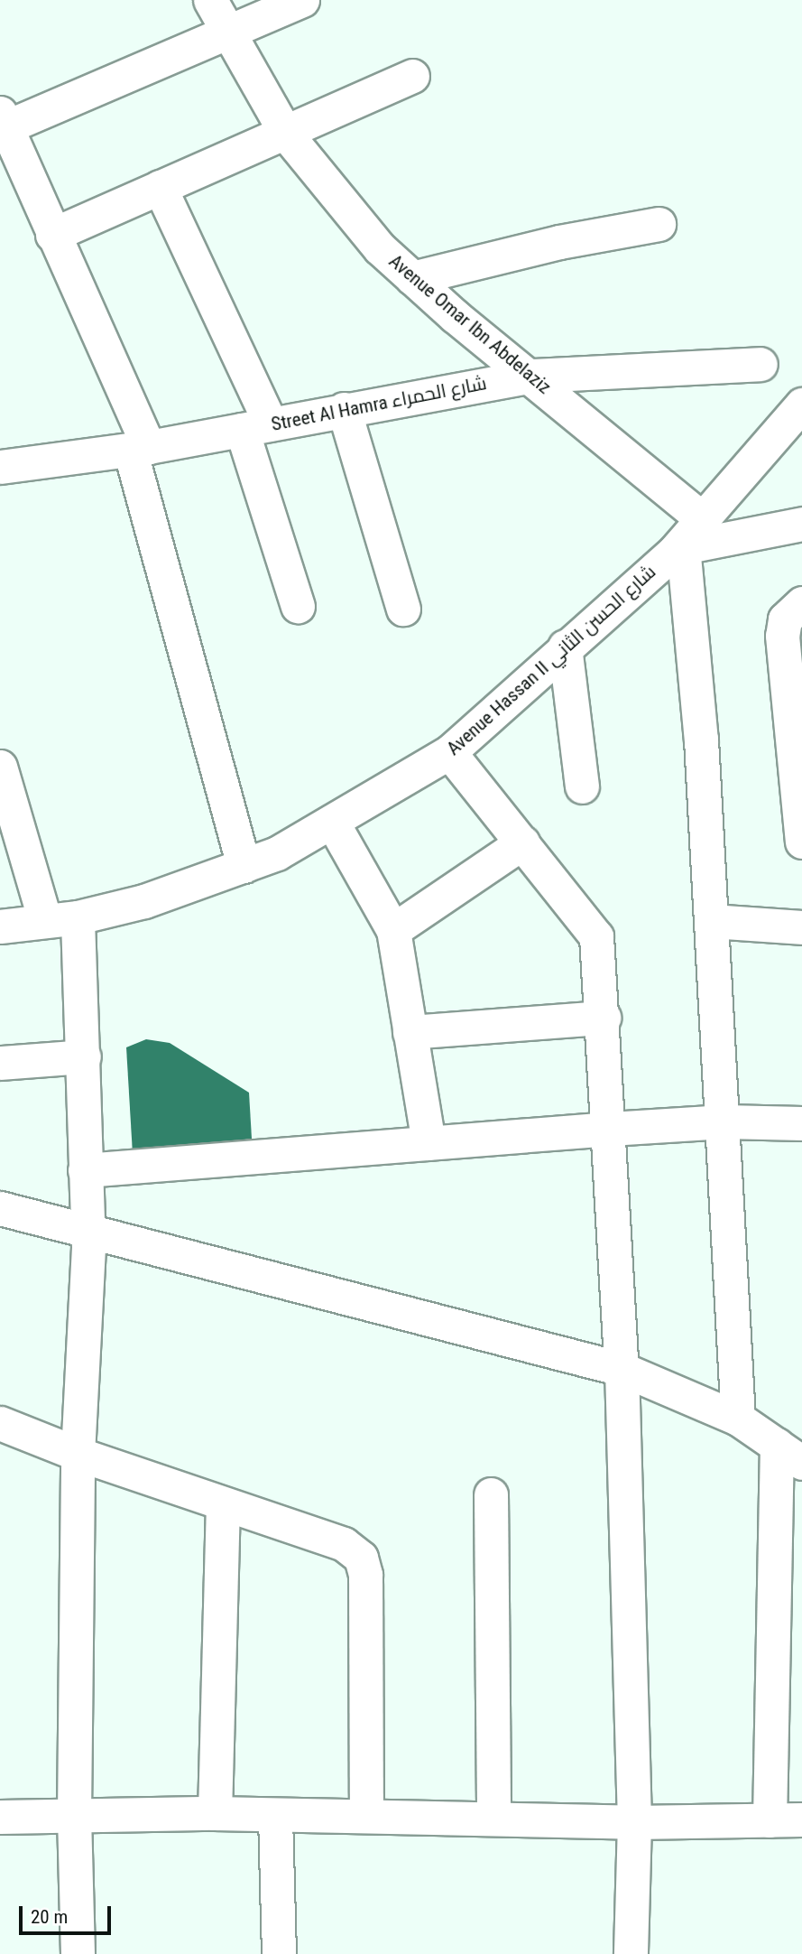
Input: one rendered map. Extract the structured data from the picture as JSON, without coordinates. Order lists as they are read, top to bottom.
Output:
{
  "streets": {
    "street": ["Avenue Omar Ibn Abdelaziz", "Street Al Hamra شارع الحمراء", "Avenue Hassan II شارع الحسن الثاني"]
  },
  "crossings": [
    ["Avenue Omar Ibn Abdelaziz", "Street Al Hamra شارع الحمراء"],
    ["Avenue Omar Ibn Abdelaziz", "Avenue Hassan II شارع الحسن الثاني"]
  ],
  "scale_bar": "20 m"
}
